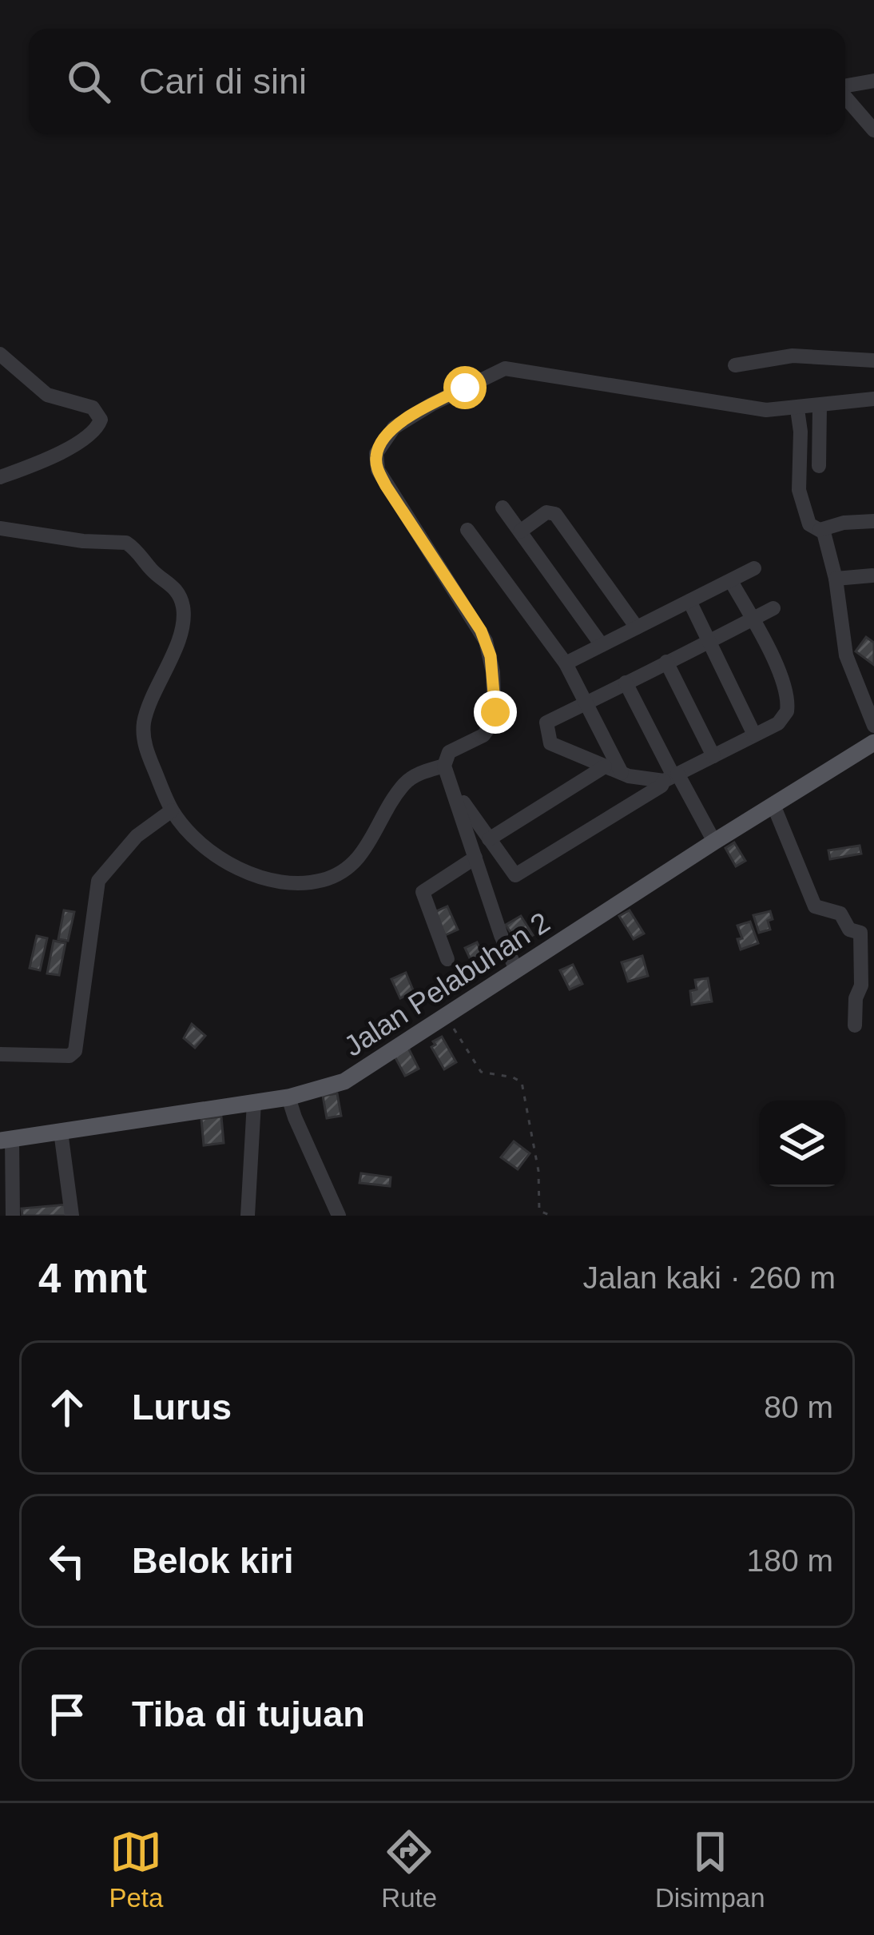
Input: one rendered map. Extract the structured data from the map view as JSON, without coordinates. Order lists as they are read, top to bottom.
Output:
{
  "streets": {
    "main road": ["Jalan Pelabuhan 2"]
  },
  "page": {
    "search": "Cari di sini",
    "heading": ["4 mnt", "Jalan kaki · 260 m"],
    "list": [
      ["Lurus", "80 m"],
      ["Belok kiri", "180 m"],
      "Tiba di tujuan"
    ],
    "nav": ["Peta", "Rute", "Disimpan"]
  }
}
